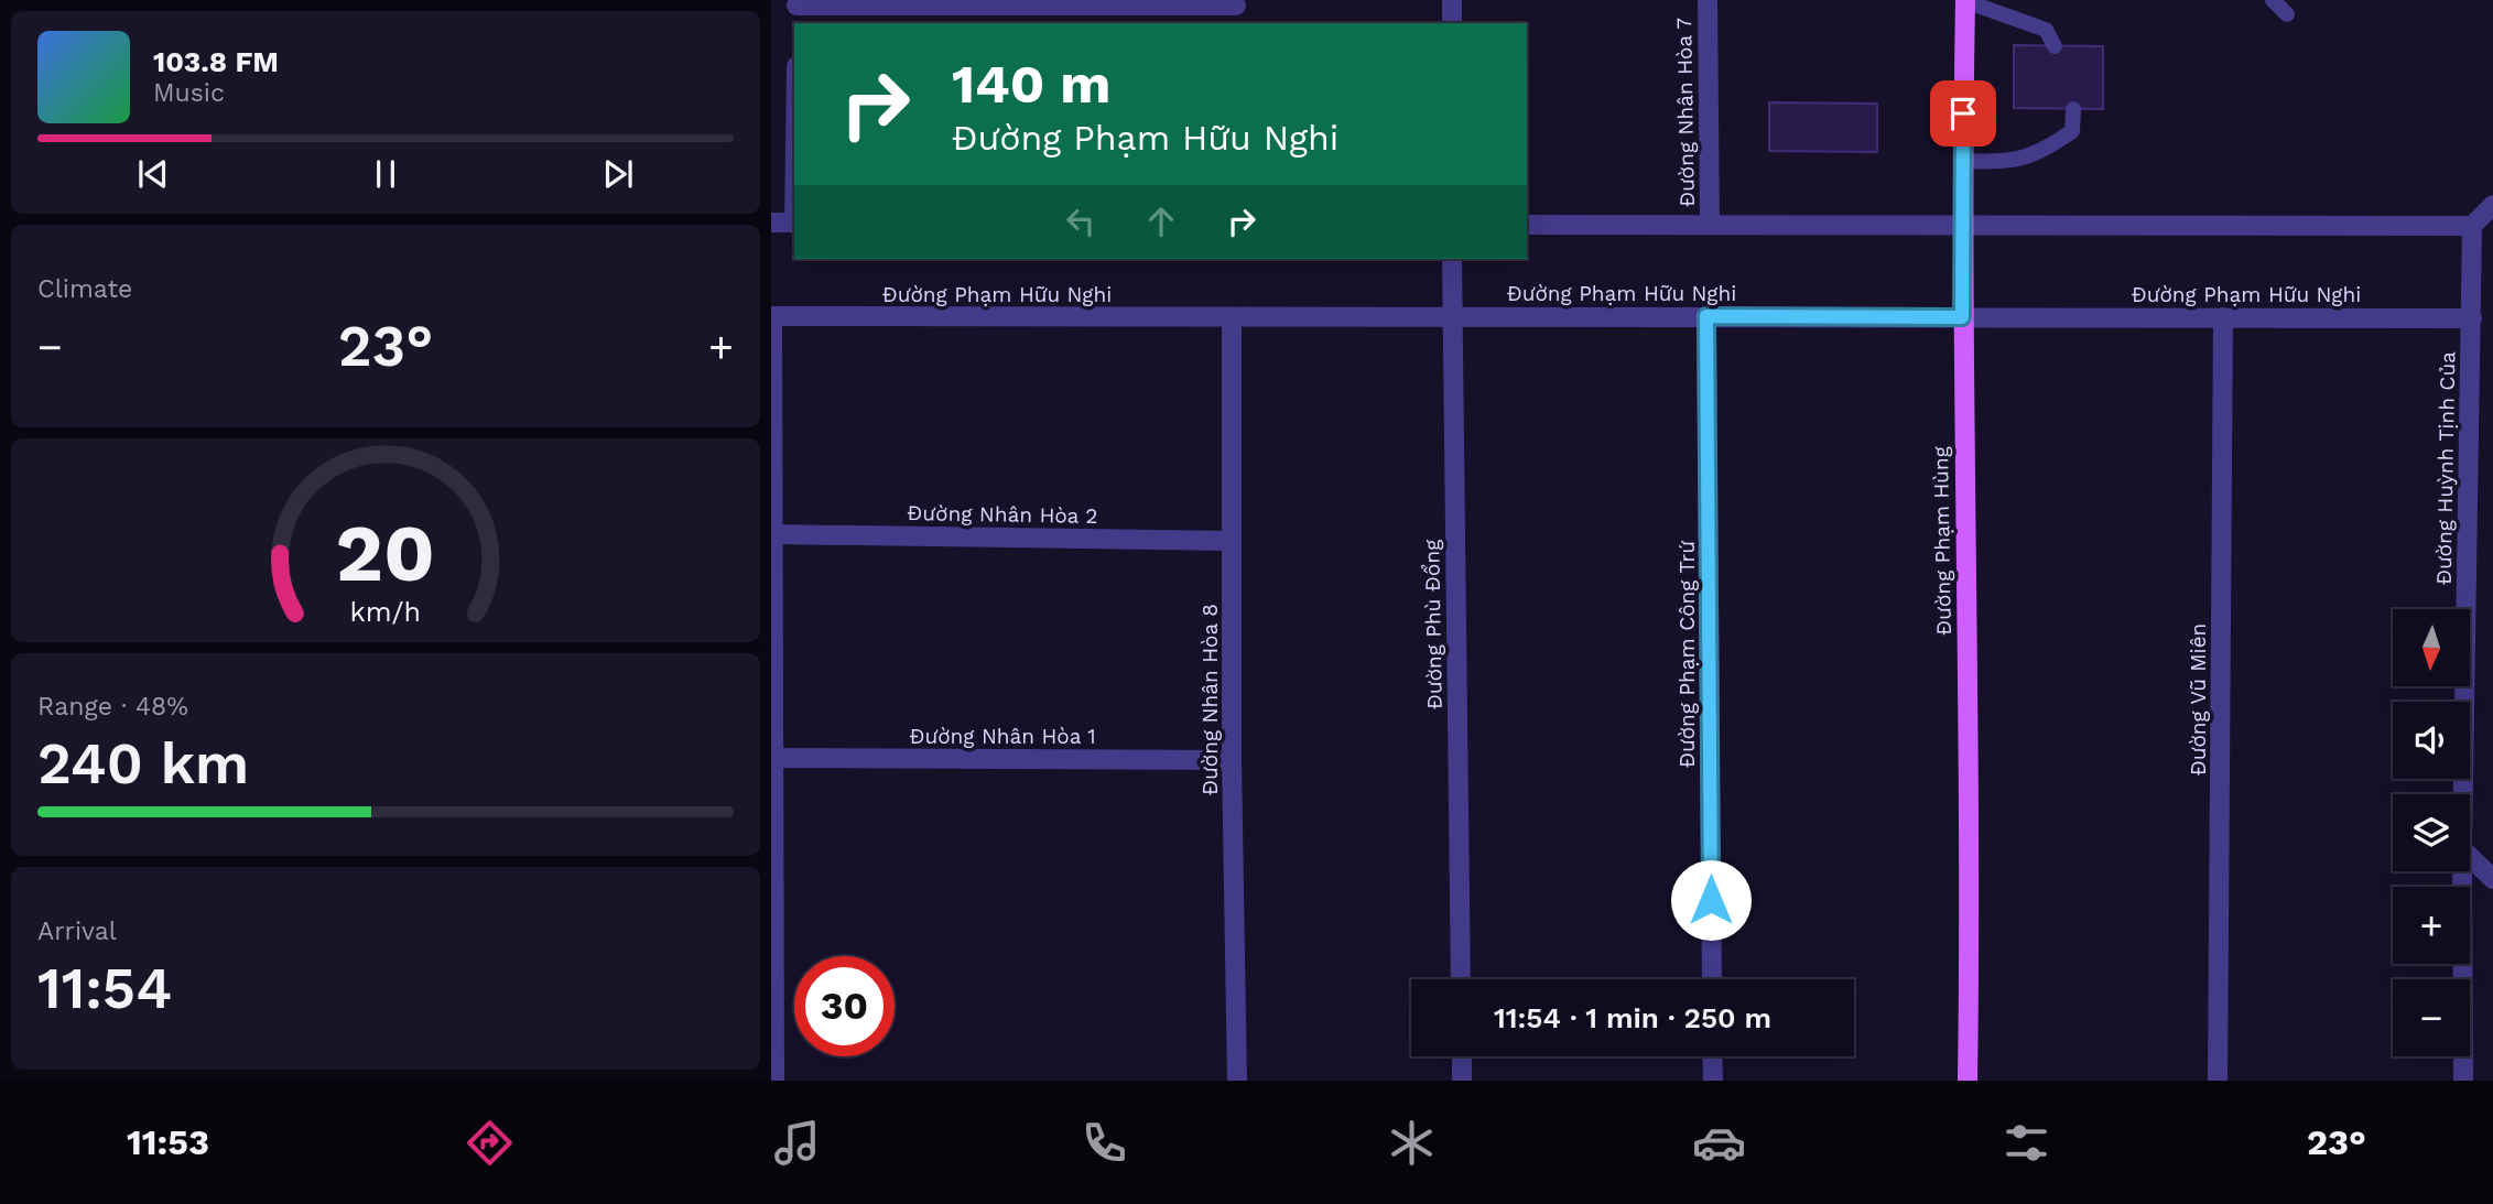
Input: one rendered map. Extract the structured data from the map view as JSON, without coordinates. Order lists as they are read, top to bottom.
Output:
{
  "streets": {
    "main road": ["Đường Phạm Hùng"],
    "street": [
      "Đường Nhân Hòa 7",
      "Đường Phạm Hữu Nghi",
      "Đường Huỳnh Tịnh Của",
      "Đường Nhân Hòa 2",
      "Đường Phù Đổng",
      "Đường Phạm Công Trứ",
      "Đường Nhân Hòa 8",
      "Đường Vũ Miên",
      "Đường Nhân Hòa 1"
    ]
  },
  "crossings": [
    ["Đường Phạm Hữu Nghi", "Đường Huỳnh Tịnh Của"],
    ["Đường Phạm Hữu Nghi", "Đường Phạm Hùng"],
    ["Đường Phạm Hữu Nghi", "Đường Phù Đổng"],
    ["Đường Phạm Hữu Nghi", "Đường Phạm Công Trứ"],
    ["Đường Phạm Hữu Nghi", "Đường Nhân Hòa 8"],
    ["Đường Phạm Hữu Nghi", "Đường Vũ Miên"],
    ["Đường Nhân Hòa 2", "Đường Nhân Hòa 8"],
    ["Đường Nhân Hòa 8", "Đường Nhân Hòa 1"]
  ],
  "north": "bottom",
  "page": {
    "turn": ["140 m", "Đường Phạm Hữu Nghi"],
    "song": ["103.8 FM", "Music"],
    "tile": [
      "Climate",
      ["Range · 48%", "240 km"],
      ["Arrival", "11:54"]
    ],
    "heat": ["−", "23°", "+"],
    "map_buttons": ["+", "−"],
    "limit": "30",
    "trip": "11:54 · 1 min · 250 m",
    "tabs": ["11:53", "23°"],
    "gauge": ["20", "km/h"]
  }
}
